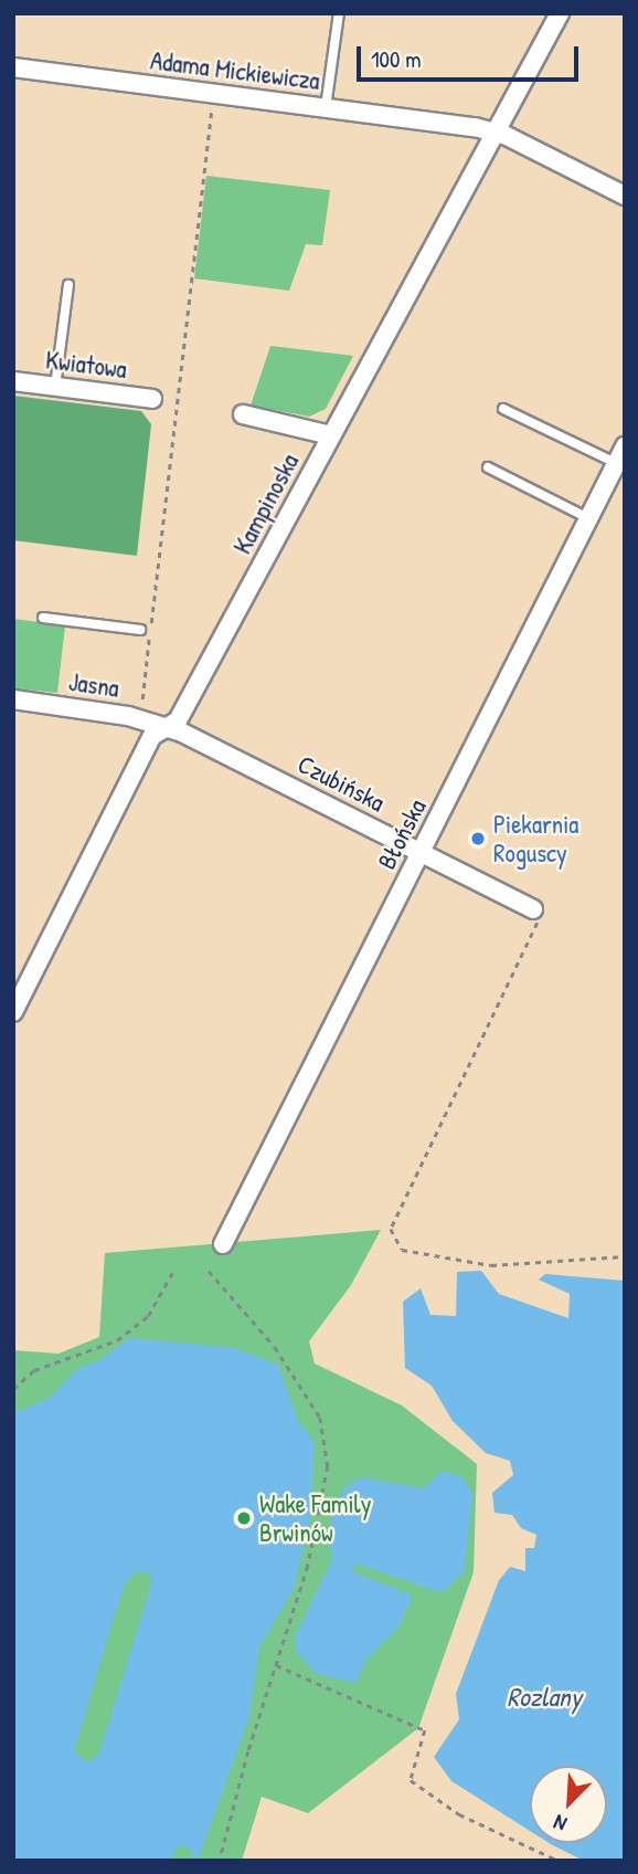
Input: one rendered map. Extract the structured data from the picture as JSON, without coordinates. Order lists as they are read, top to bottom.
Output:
{
  "streets": {
    "street": [
      "Adama Mickiewicza",
      "Kwiatowa",
      "Kampinoska",
      "Jasna",
      "Czubińska",
      "Błońska"
    ]
  },
  "crossings": [
    ["Adama Mickiewicza", "Kampinoska"],
    ["Kampinoska", "Jasna"],
    ["Kampinoska", "Czubińska"],
    ["Jasna", "Czubińska"],
    ["Czubińska", "Błońska"]
  ],
  "water": ["Rozlany"],
  "places": ["Piekarnia Roguscy", "Wake Family Brwinów"],
  "scale_bar": "100 m",
  "north": "bottom left"
}
